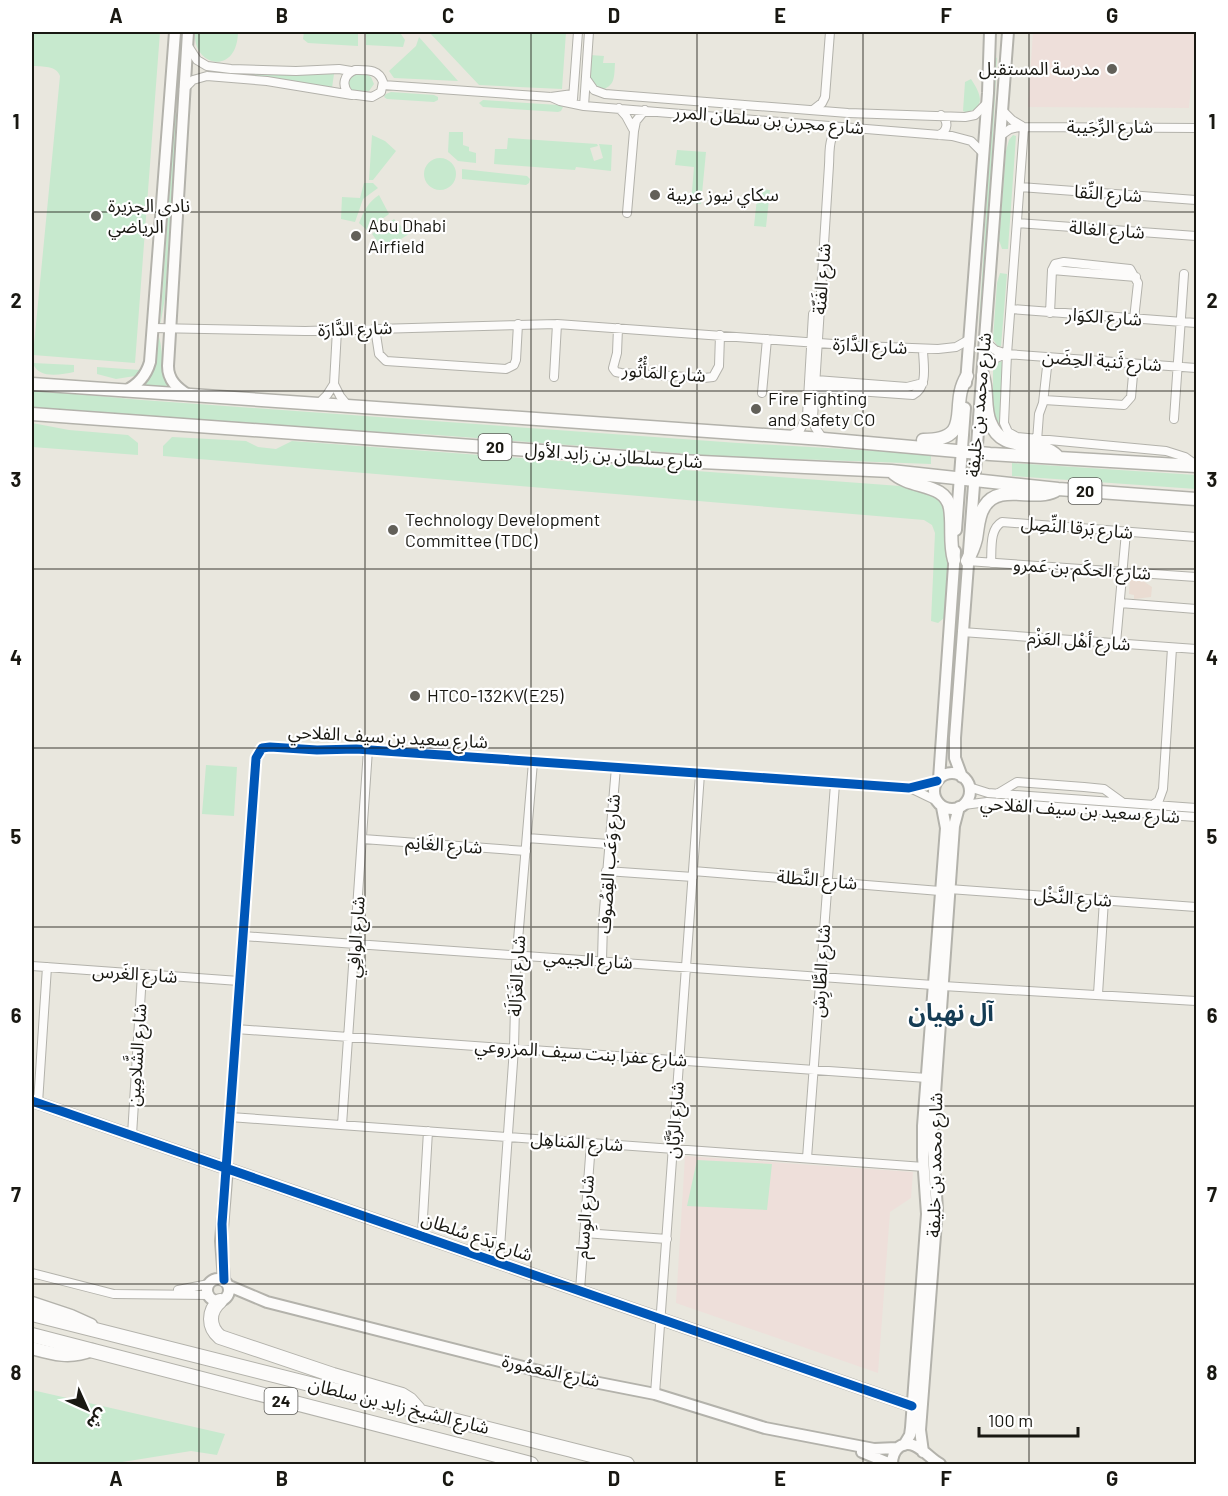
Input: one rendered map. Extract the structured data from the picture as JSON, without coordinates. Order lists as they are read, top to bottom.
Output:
{
  "streets": {
    "highway": ["24", "شارع الشيخ زايد بن سلطان"],
    "main road": [
      "شارع محمد بن خليفة",
      "20",
      "شارع سلطان بن زايد الأول",
      "شارع سعيد بن سيف الفلاحي",
      "شارع بَدَع سُلطان",
      "شارع المَعمُورة"
    ],
    "street": [
      "شارع مجرن بن سلطان المرر",
      "شارع الرِّجَيبة",
      "شارع النِّقا",
      "شارع الغالة",
      "شارع الفَنّة",
      "شارع الكوَار",
      "شارع الدَّارَة",
      "شارع ثَنية الحِضَن",
      "شارع المَأْثُور",
      "شارع بَرقا النِّصِل",
      "شارع الحكَم بن عَمرو",
      "شارع أهْل العَزْم",
      "شارع الغَانِم",
      "شارع وَعَب القِصُوف",
      "شارع النَّطلة",
      "شارع النَّخْل",
      "شارع الوافِي",
      "شارع الجيمي",
      "شارع الطَّارِش",
      "شارع الغَرس",
      "شارع الغَزَالَة",
      "شارع عفرا بنت سيف المزروعي",
      "شارع الشَّلامِين",
      "شارع الرَّيَّان",
      "شارع المَناهِل",
      "شارع الوِسام"
    ]
  },
  "crossings": [
    ["شارع مجرن بن سلطان المرر", "شارع الفَنّة"],
    ["شارع مجرن بن سلطان المرر", "شارع محمد بن خليفة"],
    ["شارع الرِّجَيبة", "شارع محمد بن خليفة"],
    ["شارع النِّقا", "شارع محمد بن خليفة"],
    ["شارع الغالة", "شارع محمد بن خليفة"],
    ["شارع الفَنّة", "شارع الدَّارَة"],
    ["شارع الفَنّة", "شارع سلطان بن زايد الأول"],
    ["شارع الكوَار", "شارع محمد بن خليفة"],
    ["شارع الدَّارَة", "شارع المَأْثُور"],
    ["شارع الدَّارَة", "شارع محمد بن خليفة"],
    ["شارع ثَنية الحِضَن", "شارع محمد بن خليفة"],
    ["شارع محمد بن خليفة", "شارع سلطان بن زايد الأول"],
    ["شارع محمد بن خليفة", "شارع الحكَم بن عَمرو"],
    ["شارع محمد بن خليفة", "شارع أهْل العَزْم"],
    ["شارع محمد بن خليفة", "شارع سعيد بن سيف الفلاحي"],
    ["شارع محمد بن خليفة", "شارع النَّطلة"],
    ["شارع محمد بن خليفة", "شارع النَّخْل"],
    ["شارع محمد بن خليفة", "شارع الجيمي"],
    ["شارع محمد بن خليفة", "شارع عفرا بنت سيف المزروعي"],
    ["شارع محمد بن خليفة", "شارع المَناهِل"],
    ["شارع محمد بن خليفة", "شارع بَدَع سُلطان"],
    ["شارع محمد بن خليفة", "شارع المَعمُورة"],
    ["شارع بَرقا النِّصِل", "شارع الحكَم بن عَمرو"],
    ["شارع سعيد بن سيف الفلاحي", "شارع وَعَب القِصُوف"],
    ["شارع سعيد بن سيف الفلاحي", "شارع الوافِي"],
    ["شارع سعيد بن سيف الفلاحي", "شارع الجيمي"],
    ["شارع سعيد بن سيف الفلاحي", "شارع الطَّارِش"],
    ["شارع سعيد بن سيف الفلاحي", "شارع الغَرس"],
    ["شارع سعيد بن سيف الفلاحي", "شارع الغَزَالَة"],
    ["شارع سعيد بن سيف الفلاحي", "شارع عفرا بنت سيف المزروعي"],
    ["شارع سعيد بن سيف الفلاحي", "شارع الرَّيَّان"],
    ["شارع سعيد بن سيف الفلاحي", "شارع المَناهِل"],
    ["شارع سعيد بن سيف الفلاحي", "شارع بَدَع سُلطان"],
    ["شارع سعيد بن سيف الفلاحي", "شارع المَعمُورة"],
    ["شارع الغَانِم", "شارع الوافِي"],
    ["شارع الغَانِم", "شارع الغَزَالَة"],
    ["شارع وَعَب القِصُوف", "شارع النَّطلة"],
    ["شارع وَعَب القِصُوف", "شارع الجيمي"],
    ["شارع النَّطلة", "شارع النَّخْل"],
    ["شارع النَّطلة", "شارع الطَّارِش"],
    ["شارع النَّطلة", "شارع الرَّيَّان"],
    ["شارع الوافِي", "شارع الجيمي"],
    ["شارع الوافِي", "شارع عفرا بنت سيف المزروعي"],
    ["شارع الوافِي", "شارع المَناهِل"],
    ["شارع الجيمي", "شارع الطَّارِش"],
    ["شارع الجيمي", "شارع الغَزَالَة"],
    ["شارع الجيمي", "شارع الرَّيَّان"],
    ["شارع الطَّارِش", "شارع عفرا بنت سيف المزروعي"],
    ["شارع الطَّارِش", "شارع المَناهِل"],
    ["شارع الغَرس", "شارع الشَّلامِين"],
    ["شارع الغَزَالَة", "شارع عفرا بنت سيف المزروعي"],
    ["شارع الغَزَالَة", "شارع المَناهِل"],
    ["شارع الغَزَالَة", "شارع بَدَع سُلطان"],
    ["شارع عفرا بنت سيف المزروعي", "شارع الرَّيَّان"],
    ["شارع الشَّلامِين", "شارع بَدَع سُلطان"],
    ["شارع الرَّيَّان", "شارع المَناهِل"],
    ["شارع الرَّيَّان", "شارع بَدَع سُلطان"],
    ["شارع الرَّيَّان", "شارع المَعمُورة"],
    ["شارع المَناهِل", "شارع الوِسام"],
    ["شارع الوِسام", "شارع بَدَع سُلطان"]
  ],
  "districts": ["آل نهيان"],
  "places": [
    "مدرسة المستقبل",
    "سكاي نيوز عربية",
    "نادى الجزيرة الرياضي",
    "Abu Dhabi Airfield",
    "Fire Fighting and Safety CO",
    "Technology Development Committee (TDC)",
    "HTCO-132KV(E25)"
  ],
  "scale_bar": "100 m",
  "north": "bottom right",
  "grid": {
    "columns": [
      "A",
      "B",
      "C",
      "D",
      "E",
      "F",
      "G"
    ],
    "rows": [
      "1",
      "2",
      "3",
      "4",
      "5",
      "6",
      "7",
      "8"
    ]
  }
}
